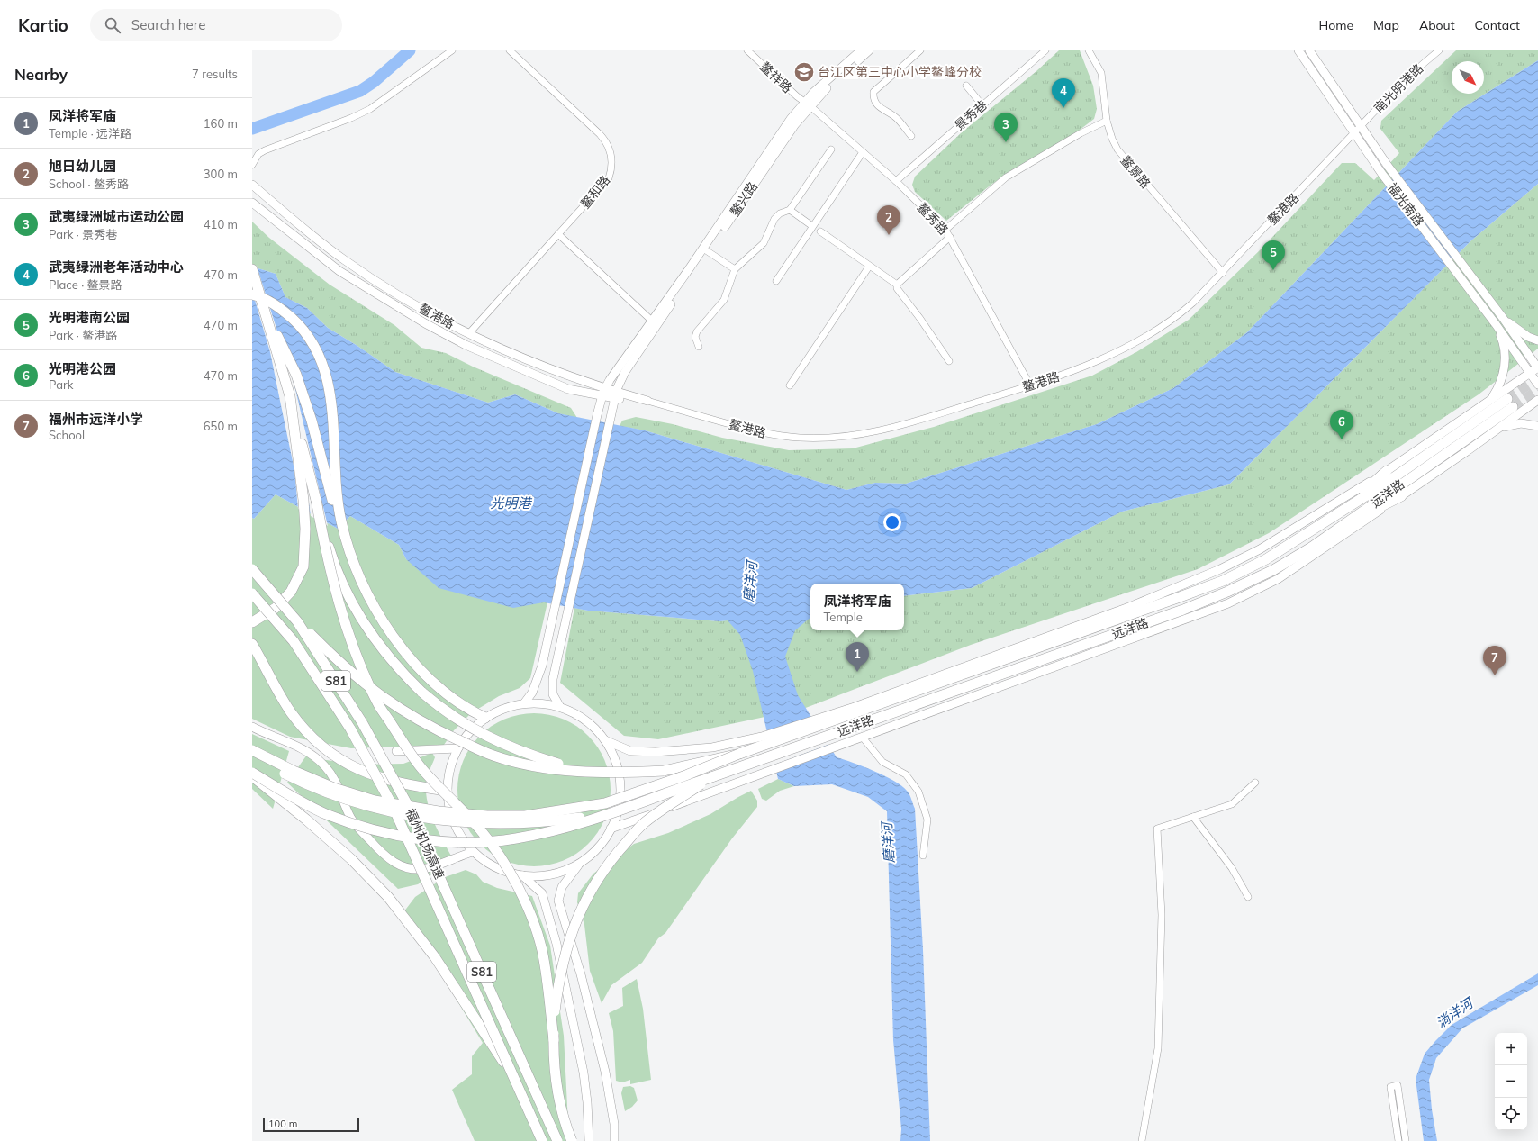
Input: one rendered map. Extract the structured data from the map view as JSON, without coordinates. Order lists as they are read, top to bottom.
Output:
{
  "streets": {
    "highway": ["远洋路", "S81", "福州机场高速"],
    "main road": ["鳌兴路", "福光南路", "鳌港路"],
    "street": [
      "鳌祥路",
      "南光明港路",
      "景秀巷",
      "鳌景路",
      "鳌和路",
      "鳌秀路"
    ]
  },
  "crossings": [
    ["鳌祥路", "鳌兴路"],
    ["鳌祥路", "鳌秀路"],
    ["南光明港路", "福光南路"],
    ["南光明港路", "鳌港路"],
    ["景秀巷", "鳌秀路"],
    ["鳌景路", "鳌港路"],
    ["鳌和路", "鳌港路"],
    ["鳌兴路", "鳌秀路"],
    ["福光南路", "鳌港路"],
    ["鳌港路", "鳌秀路"]
  ],
  "water": ["光明港", "磨洋河", "淌洋河"],
  "places": {
    "school or university": ["台江区第三中心小学鳌峰分校"]
  },
  "scale_bar": "100 m",
  "north": "bottom right",
  "page": {
    "header": "Kartio",
    "search": "Search here",
    "nav": [
      "Home",
      "Map",
      "About",
      "Contact"
    ],
    "heading": ["Nearby", "7 results"],
    "pins": [
      "4",
      "3",
      "2",
      "5",
      "6",
      "1",
      "7"
    ],
    "list": [
      {
        "mark": "1",
        "name": "凤洋将军庙",
        "note": "Temple · 远洋路",
        "value": "160 m"
      },
      {
        "mark": "2",
        "name": "旭日幼儿园",
        "note": "School · 鳌秀路",
        "value": "300 m"
      },
      {
        "mark": "3",
        "name": "武夷绿洲城市运动公园",
        "note": "Park · 景秀巷",
        "value": "410 m"
      },
      {
        "mark": "4",
        "name": "武夷绿洲老年活动中心",
        "note": "Place · 鳌景路",
        "value": "470 m"
      },
      {
        "mark": "5",
        "name": "光明港南公园",
        "note": "Park · 鳌港路",
        "value": "470 m"
      },
      {
        "mark": "6",
        "name": "光明港公园",
        "note": "Park",
        "value": "470 m"
      },
      {
        "mark": "7",
        "name": "福州市远洋小学",
        "note": "School",
        "value": "650 m"
      }
    ],
    "popup": ["凤洋将军庙", "Temple"],
    "map_buttons": ["+", "−"],
    "scale": "100 m"
  }
}
